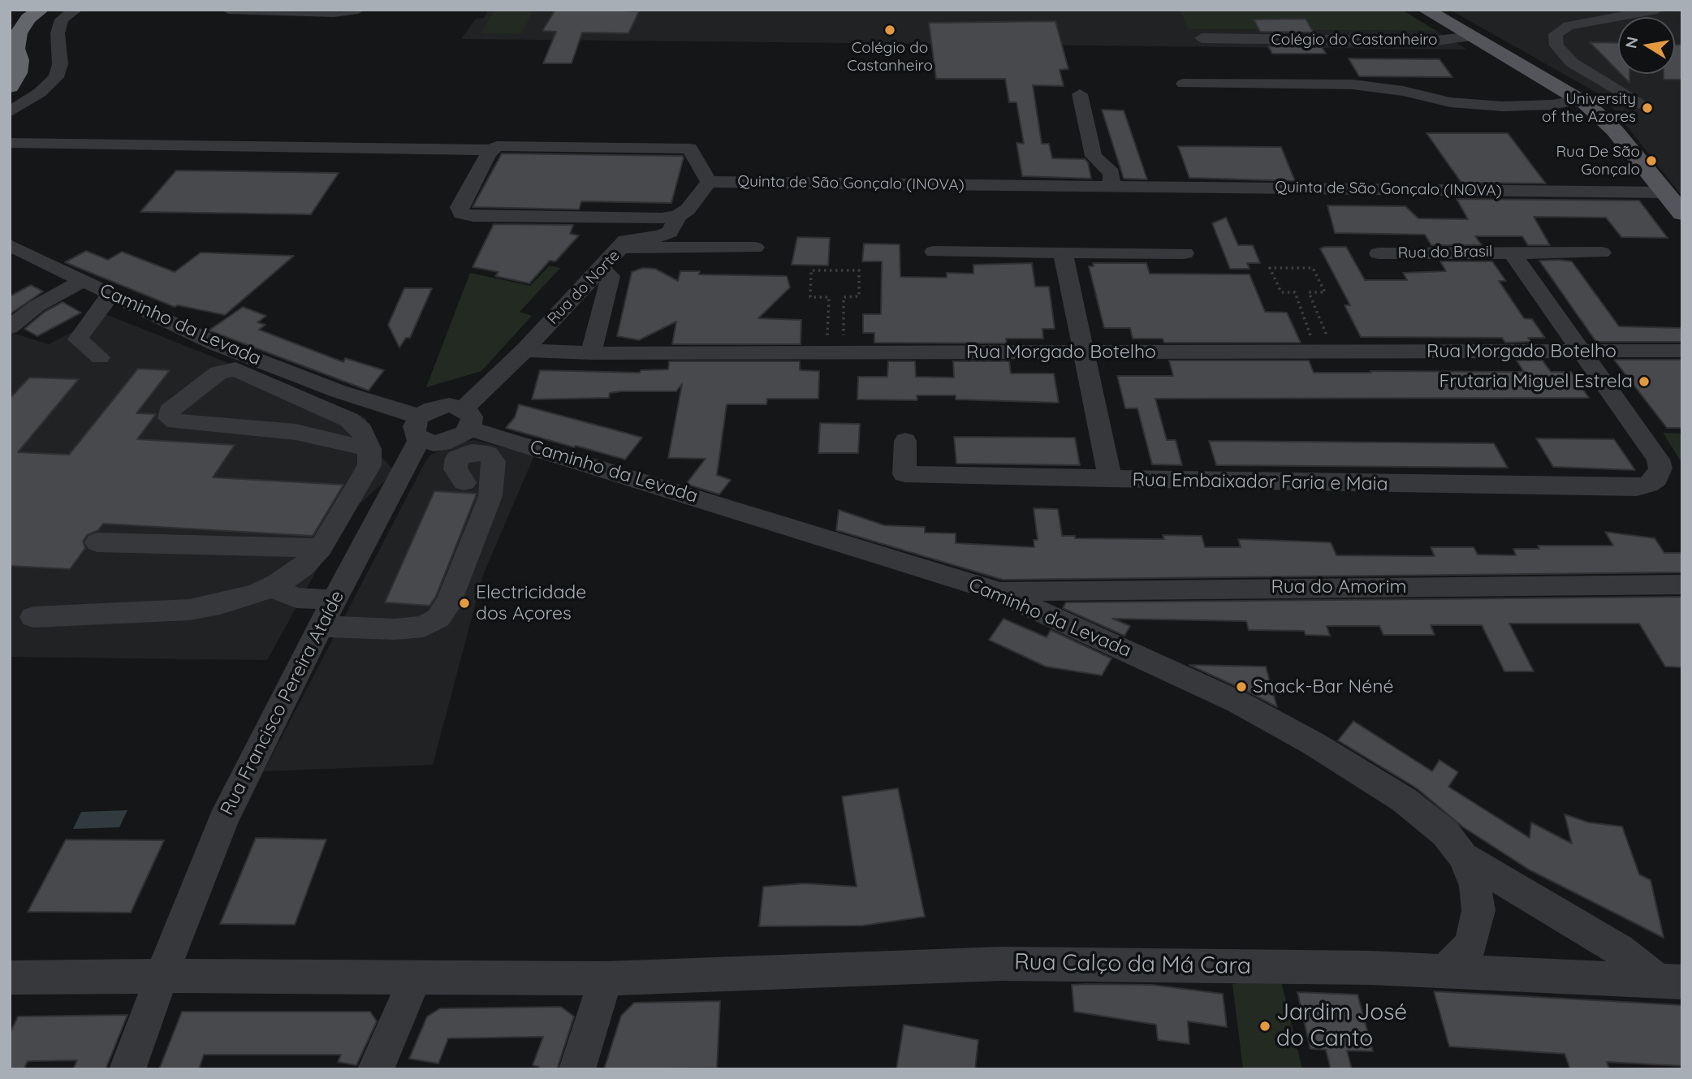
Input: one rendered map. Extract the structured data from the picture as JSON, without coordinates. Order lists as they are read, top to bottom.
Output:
{
  "streets": {
    "street": [
      "Colégio do Castanheiro",
      "Quinta de São Gonçalo (INOVA)",
      "Rua do Brasil",
      "Rua do Norte",
      "Caminho da Levada",
      "Rua Morgado Botelho",
      "Rua Embaixador Faria e Maia",
      "Rua do Amorim",
      "Rua Francisco Pereira Ataíde",
      "Rua Calço da Má Cara"
    ]
  },
  "crossings": [
    ["Rua do Brasil", "Rua Morgado Botelho"],
    ["Rua do Brasil", "Rua Embaixador Faria e Maia"],
    ["Rua do Norte", "Rua Morgado Botelho"],
    ["Caminho da Levada", "Rua do Amorim"],
    ["Caminho da Levada", "Rua Francisco Pereira Ataíde"],
    ["Caminho da Levada", "Rua Calço da Má Cara"],
    ["Rua Francisco Pereira Ataíde", "Rua Calço da Má Cara"]
  ],
  "places": [
    "Colégio do Castanheiro",
    "University of the Azores",
    "Rua De São Gonçalo",
    "Frutaria Miguel Estrela",
    "Electricidade dos Açores",
    "Snack-Bar Néné",
    "Jardim José do Canto"
  ],
  "north": "left"
}
